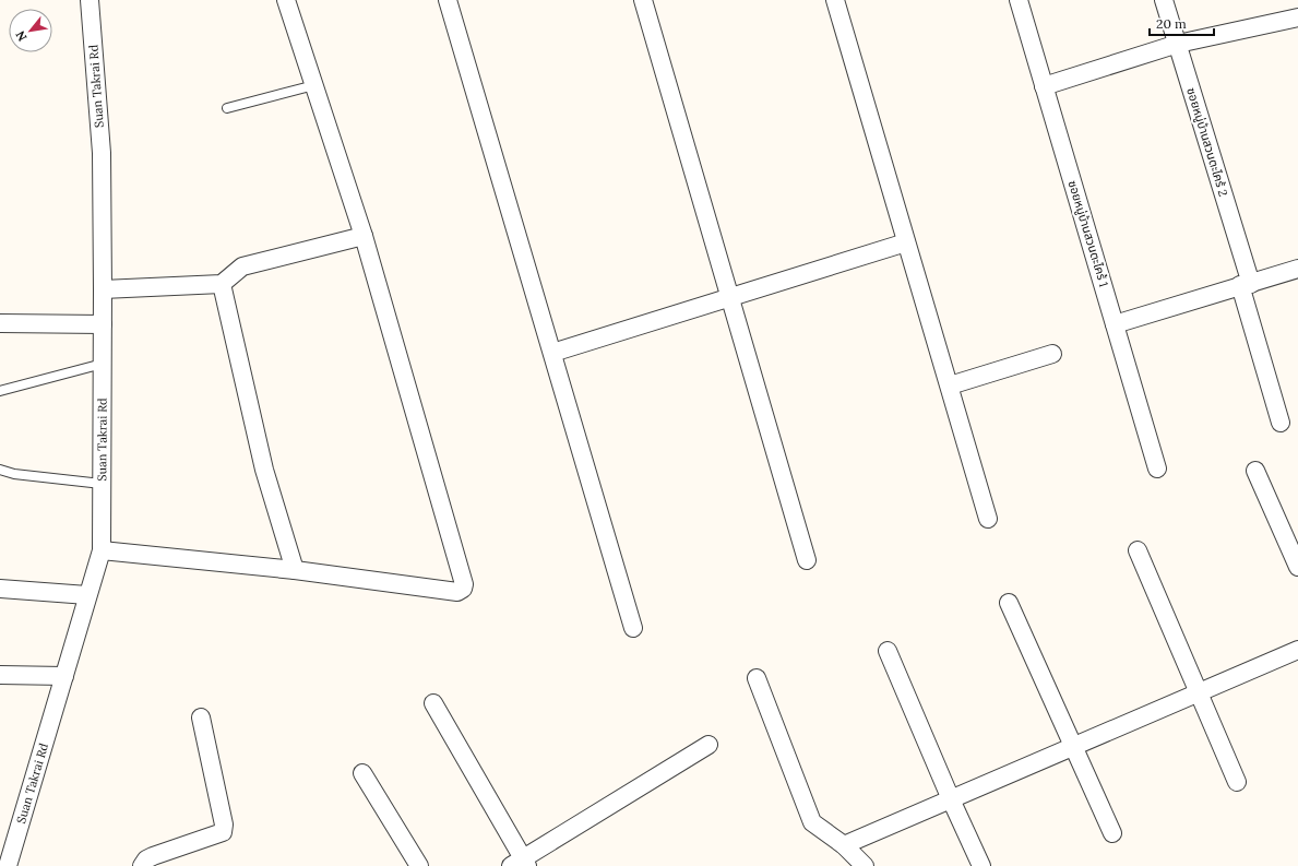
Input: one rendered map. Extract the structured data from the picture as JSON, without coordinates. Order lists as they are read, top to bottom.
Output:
{
  "streets": {
    "street": ["Suan Takrai Rd", "ซอยหมู่บ้านสวนตะไคร้ 2", "ซอยหมู่บ้านสวนตะไคร้ 1"]
  },
  "scale_bar": "20 m",
  "north": "bottom left"
}
